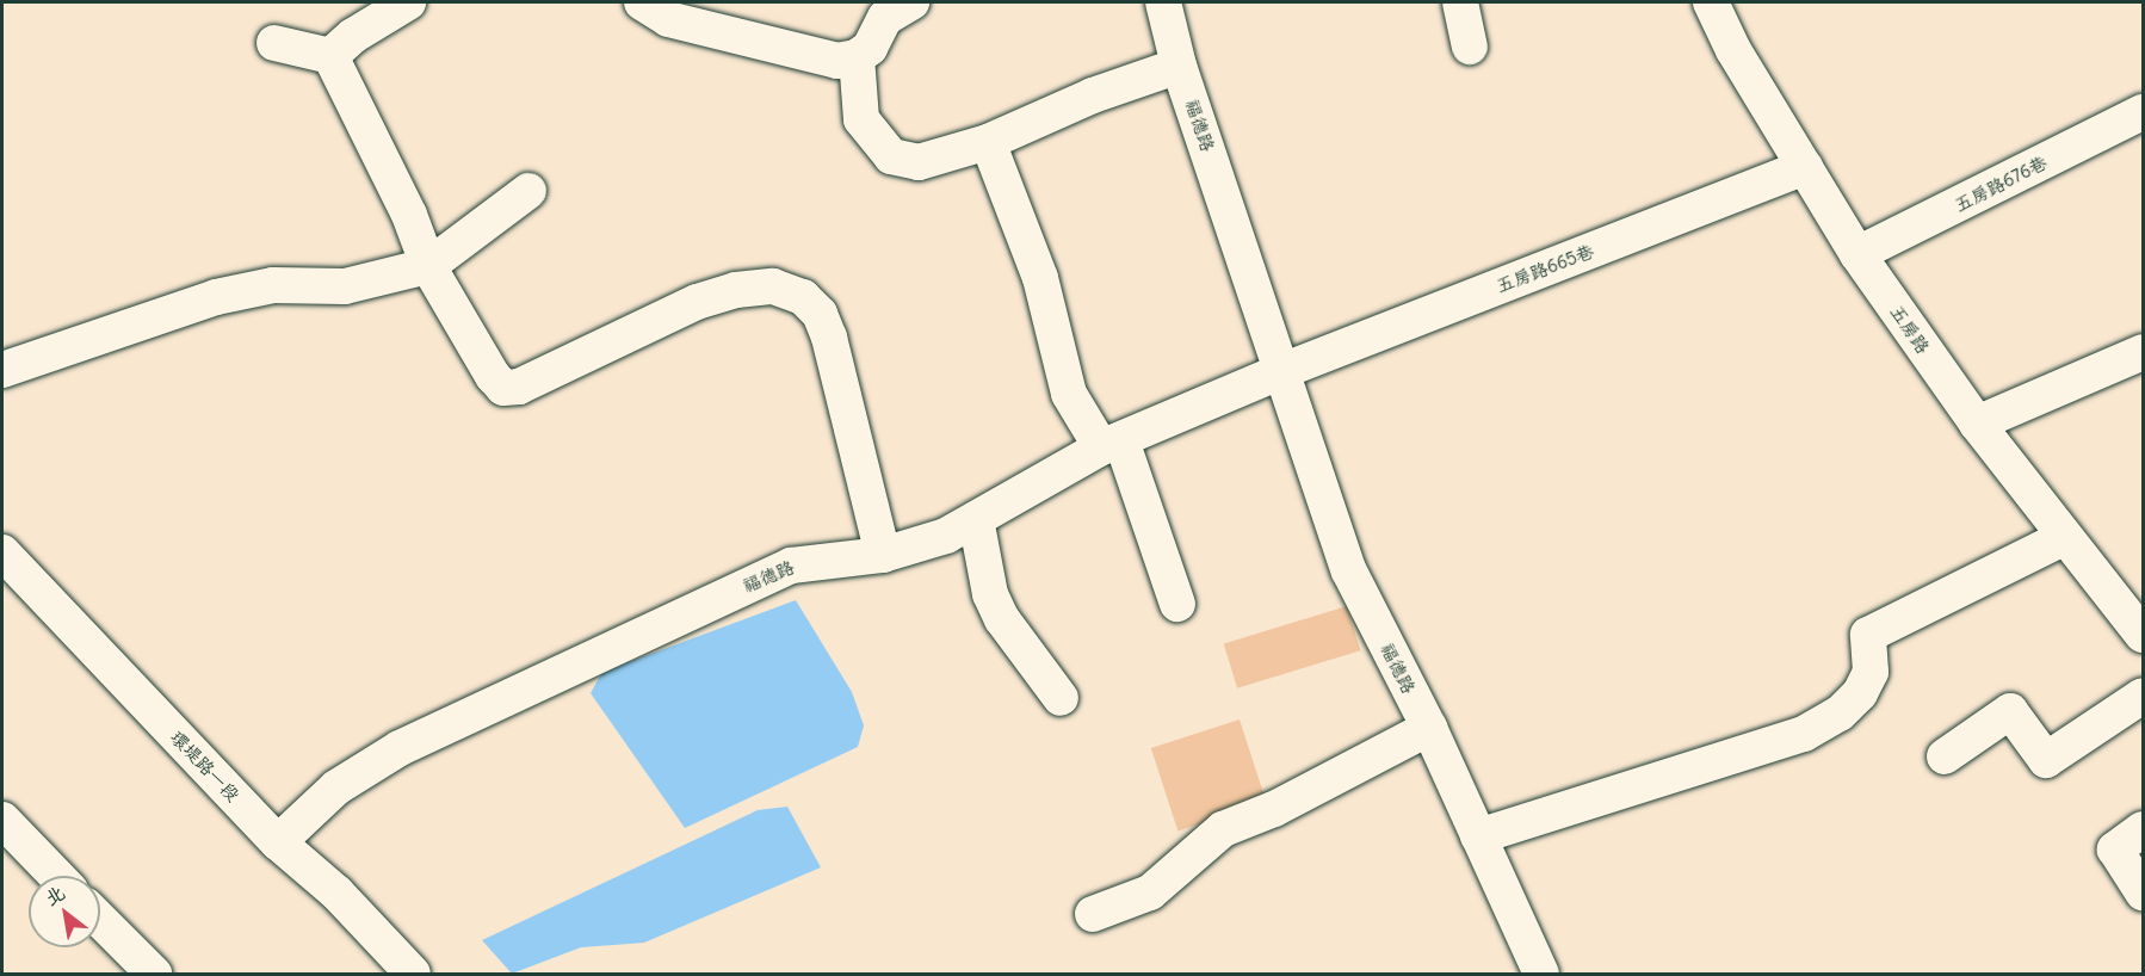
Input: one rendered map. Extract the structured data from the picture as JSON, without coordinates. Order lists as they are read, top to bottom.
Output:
{
  "streets": {
    "street": [
      "福德路",
      "五房路676巷",
      "五房路665巷",
      "五房路",
      "環堤路一段"
    ]
  },
  "crossings": [
    ["福德路", "五房路665巷"],
    ["福德路", "環堤路一段"],
    ["五房路676巷", "五房路"],
    ["五房路665巷", "五房路"]
  ],
  "north": "top left"
}
